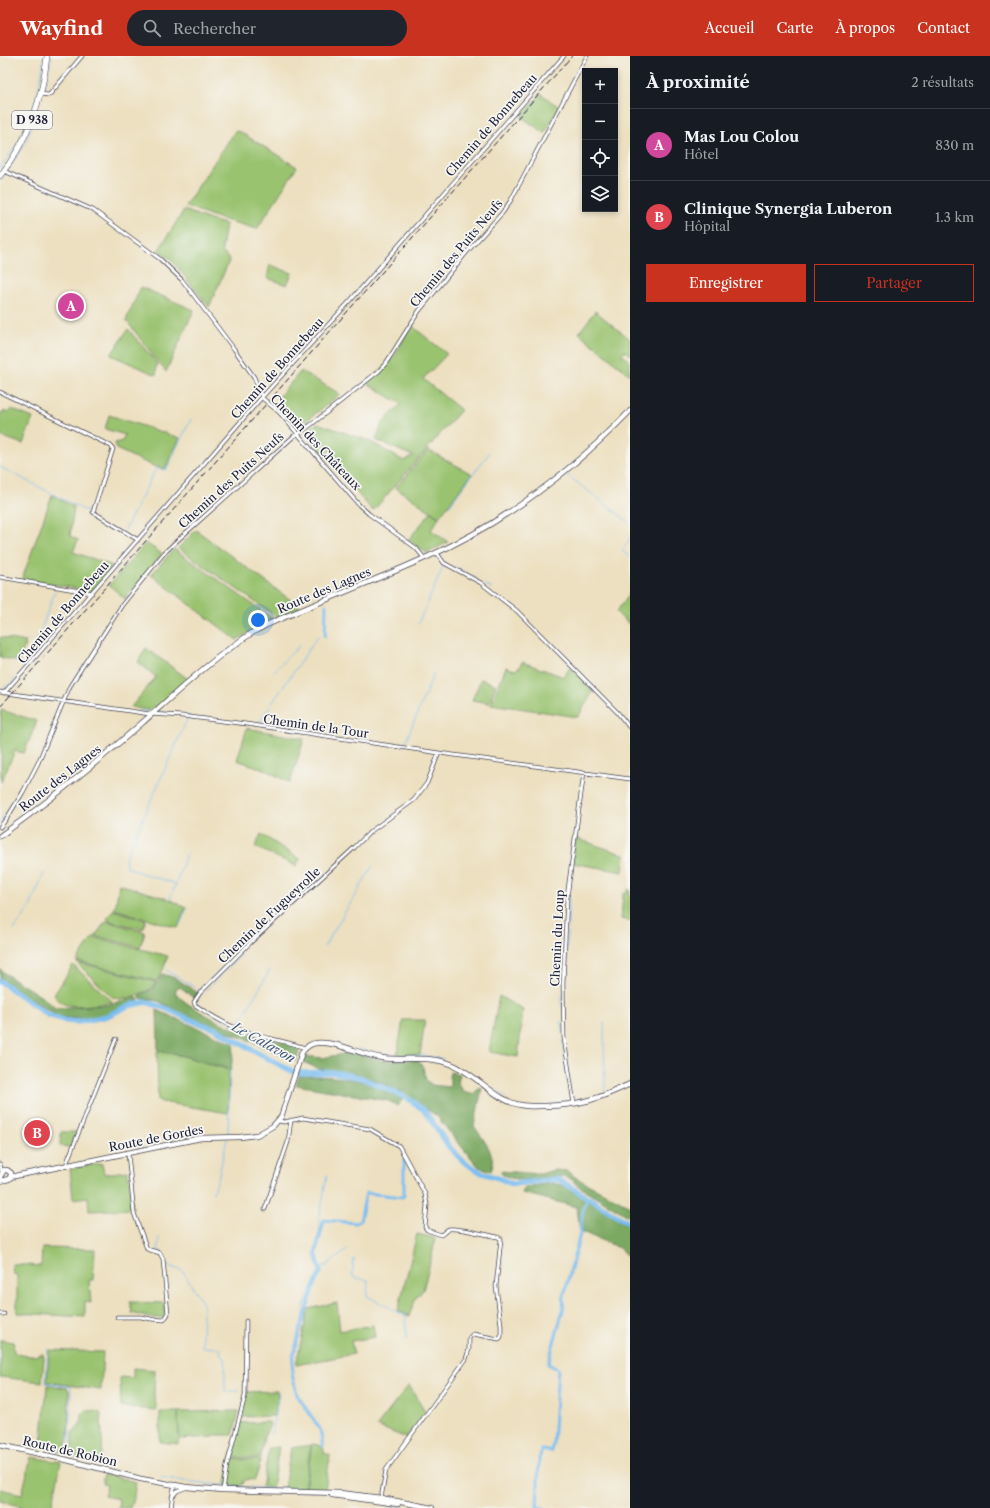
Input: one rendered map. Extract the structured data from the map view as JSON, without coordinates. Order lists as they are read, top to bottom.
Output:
{
  "streets": {
    "main road": ["D 938"],
    "street": [
      "Chemin de Bonnebeau",
      "Chemin des Puits Neufs",
      "Chemin des Châteaux",
      "Route des Lagnes",
      "Chemin de la Tour",
      "Chemin de Fugueyrolle",
      "Chemin du Loup",
      "Route de Gordes",
      "Route de Robion"
    ]
  },
  "crossings": [
    ["D 938", "Chemin des Châteaux"],
    ["Chemin de Bonnebeau", "Chemin des Châteaux"],
    ["Chemin de Bonnebeau", "Chemin de la Tour"],
    ["Chemin des Puits Neufs", "Chemin des Châteaux"],
    ["Chemin des Puits Neufs", "Chemin de la Tour"],
    ["Chemin des Châteaux", "Route des Lagnes"],
    ["Route des Lagnes", "Chemin de la Tour"],
    ["Chemin de la Tour", "Chemin de Fugueyrolle"],
    ["Chemin de la Tour", "Chemin du Loup"]
  ],
  "water": ["Le Calavon"],
  "page": {
    "header": "Wayfind",
    "search": "Rechercher",
    "nav": [
      "Accueil",
      "Carte",
      "À propos",
      "Contact"
    ],
    "heading": ["À proximité", "2 résultats"],
    "map_buttons": ["+", "−"],
    "list": [
      {
        "mark": "A",
        "name": "Mas Lou Colou",
        "note": "Hôtel",
        "value": "830 m"
      },
      {
        "mark": "B",
        "name": "Clinique Synergia Luberon",
        "note": "Hôpital",
        "value": "1.3 km"
      }
    ],
    "buttons": ["Enregistrer", "Partager"],
    "pins": ["A", "B"]
  }
}
